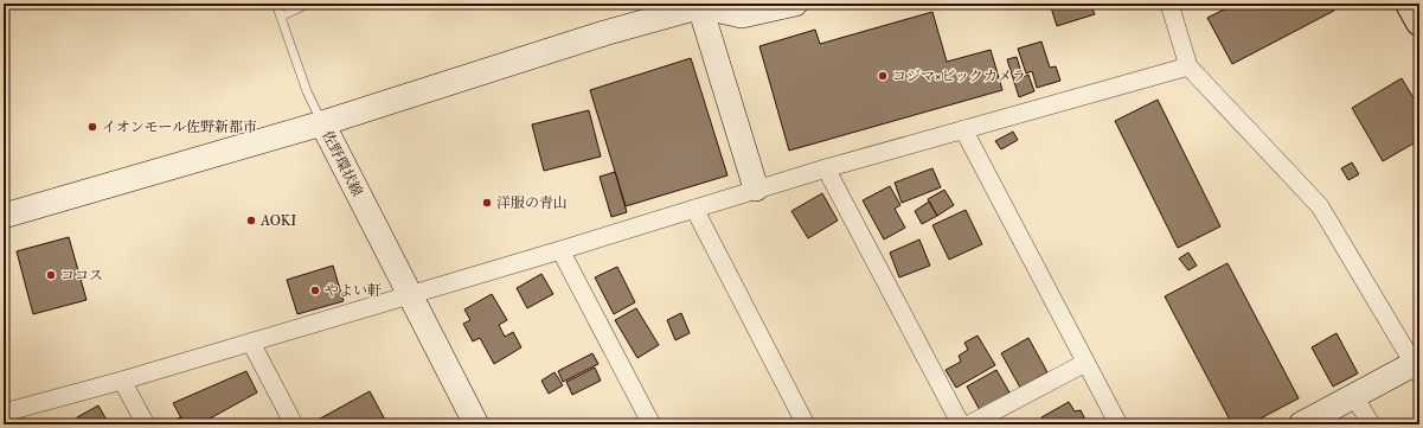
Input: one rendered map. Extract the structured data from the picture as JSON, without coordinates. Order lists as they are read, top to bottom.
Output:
{
  "streets": {
    "street": ["佐野環状線"]
  },
  "places": [
    "コジマ×ビックカメラ",
    "イオンモール佐野新都市",
    "洋服の青山",
    "AOKI",
    "ココス",
    "やよい軒"
  ]
}
